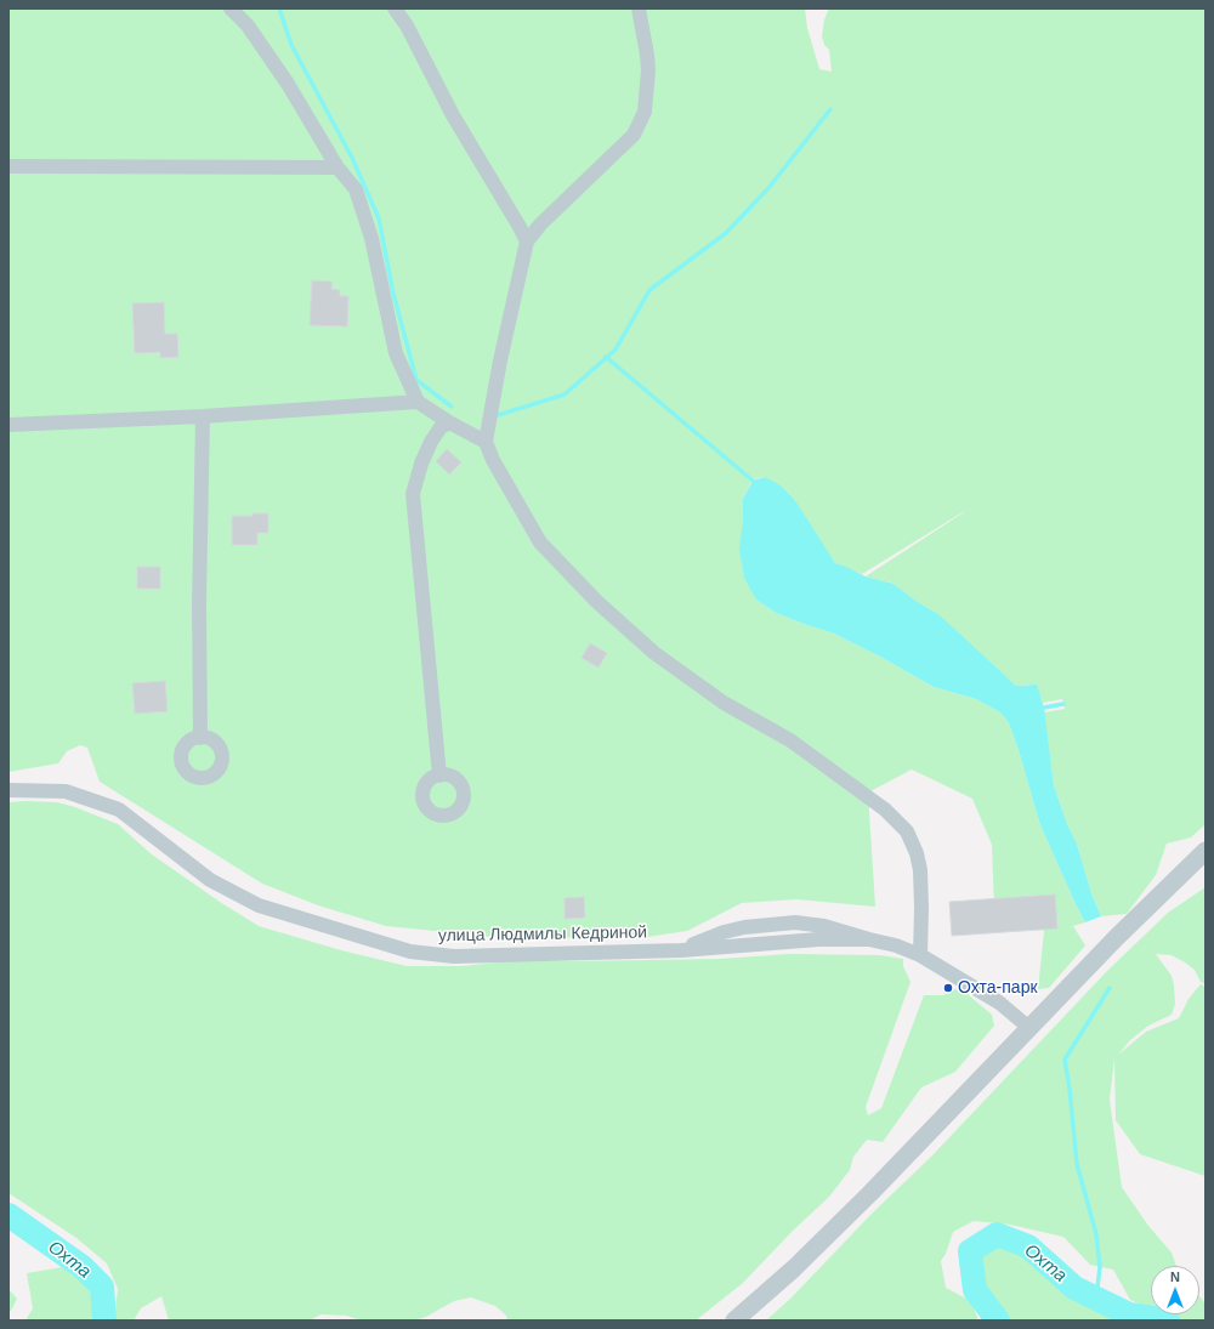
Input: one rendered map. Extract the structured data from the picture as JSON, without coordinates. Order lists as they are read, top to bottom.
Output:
{
  "streets": {
    "street": ["улица Людмилы Кедриной"]
  },
  "water": ["Охта"],
  "places": ["Охта-парк"],
  "north": "top"
}
